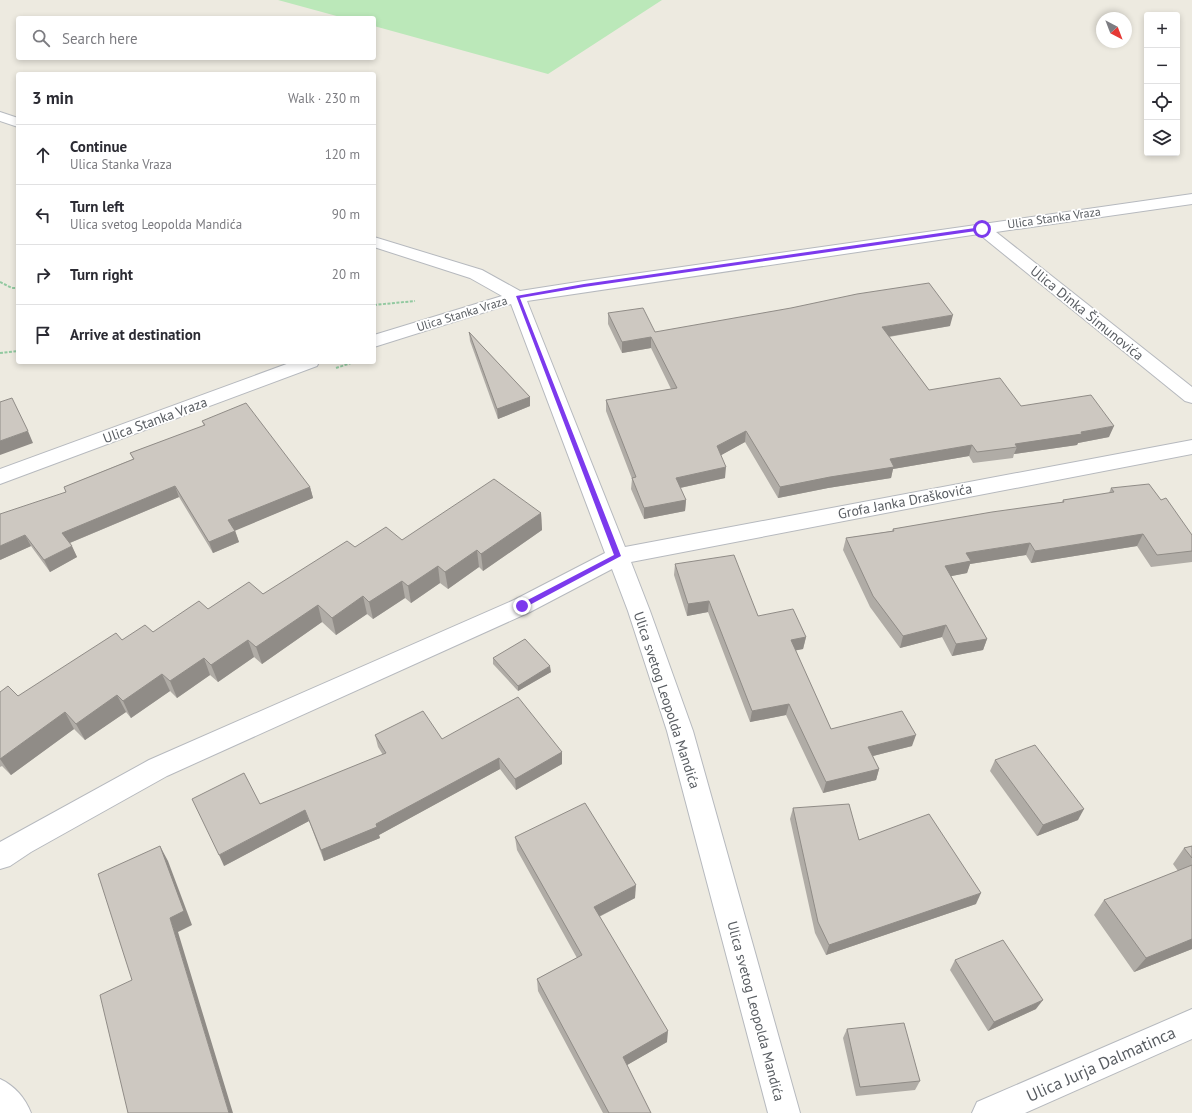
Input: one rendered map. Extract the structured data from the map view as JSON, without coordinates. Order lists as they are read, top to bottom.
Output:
{
  "streets": {
    "street": [
      "Ulica Stanka Vraza",
      "Ulica Dinka Šimunovića",
      "Grofa Janka Draškovića",
      "Ulica svetog Leopolda Mandića",
      "Ulica Jurja Dalmatinca"
    ]
  },
  "crossings": [
    ["Ulica Stanka Vraza", "Ulica Dinka Šimunovića"],
    ["Ulica Stanka Vraza", "Ulica svetog Leopolda Mandića"],
    ["Grofa Janka Draškovića", "Ulica svetog Leopolda Mandića"]
  ],
  "north": "bottom right",
  "page": {
    "map_buttons": ["+", "−"],
    "search": "Search here",
    "heading": ["3 min", "Walk · 230 m"],
    "list": [
      ["Continue", "Ulica Stanka Vraza", "120 m"],
      ["Turn left", "Ulica svetog Leopolda Mandića", "90 m"],
      ["Turn right", "20 m"],
      "Arrive at destination"
    ]
  }
}
